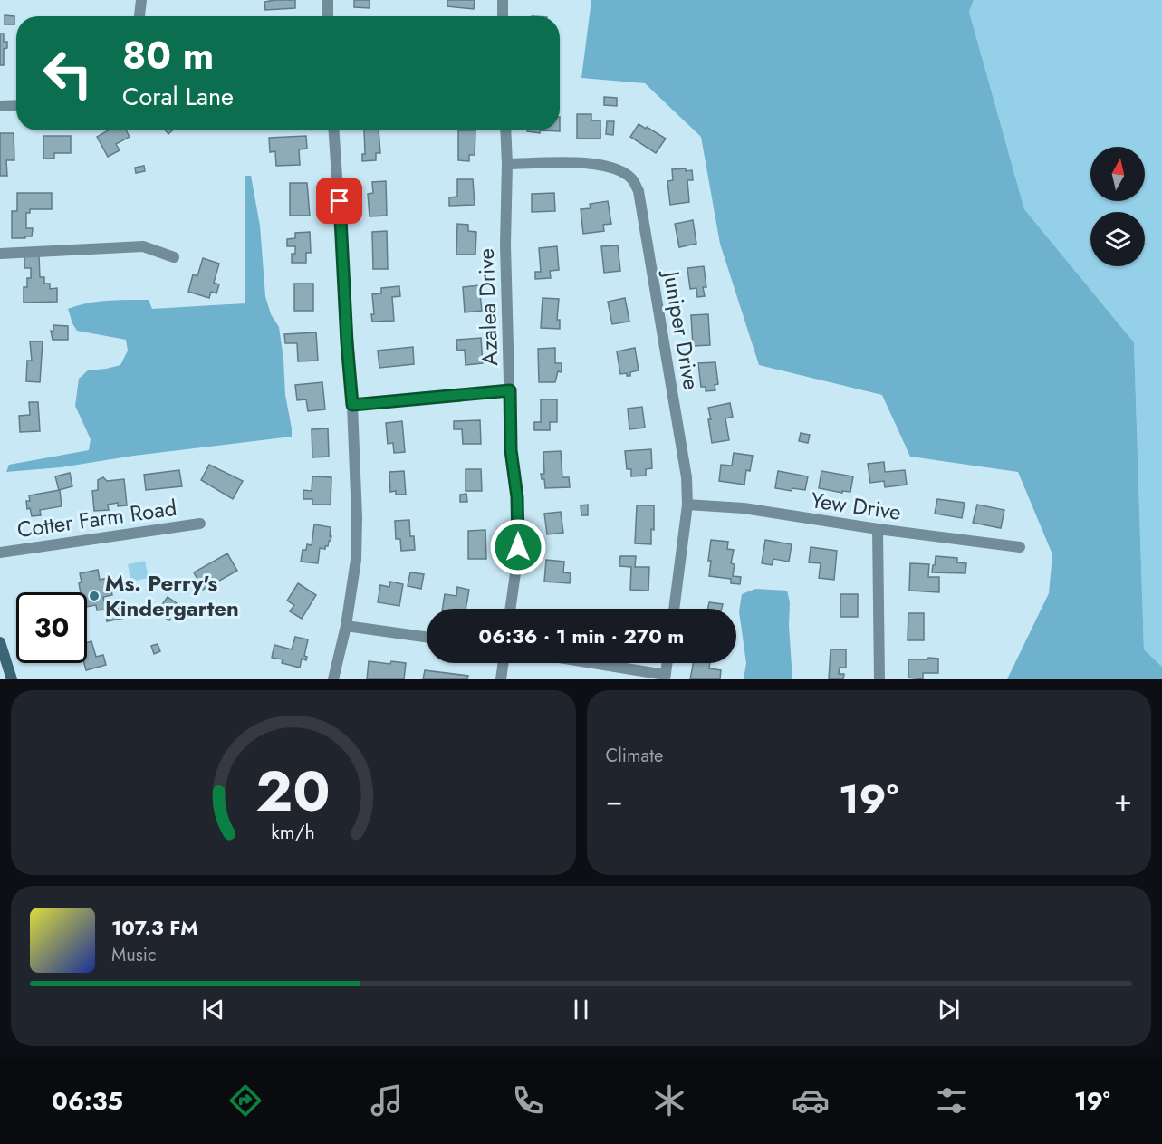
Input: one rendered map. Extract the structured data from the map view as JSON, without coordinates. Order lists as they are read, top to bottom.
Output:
{
  "streets": {
    "street": [
      "Azalea Drive",
      "Juniper Drive",
      "Yew Drive",
      "Cotter Farm Road"
    ]
  },
  "crossings": [
    ["Azalea Drive", "Juniper Drive"],
    ["Juniper Drive", "Yew Drive"]
  ],
  "places": ["Ms. Perry's Kindergarten"],
  "north": "top",
  "page": {
    "turn": ["80 m", "Coral Lane"],
    "limit": "30",
    "trip": "06:36 · 1 min · 270 m",
    "tile": "Climate",
    "heat": ["−", "19°", "+"],
    "song": ["107.3 FM", "Music"],
    "tabs": ["06:35", "19°"],
    "gauge": ["20", "km/h"]
  }
}
